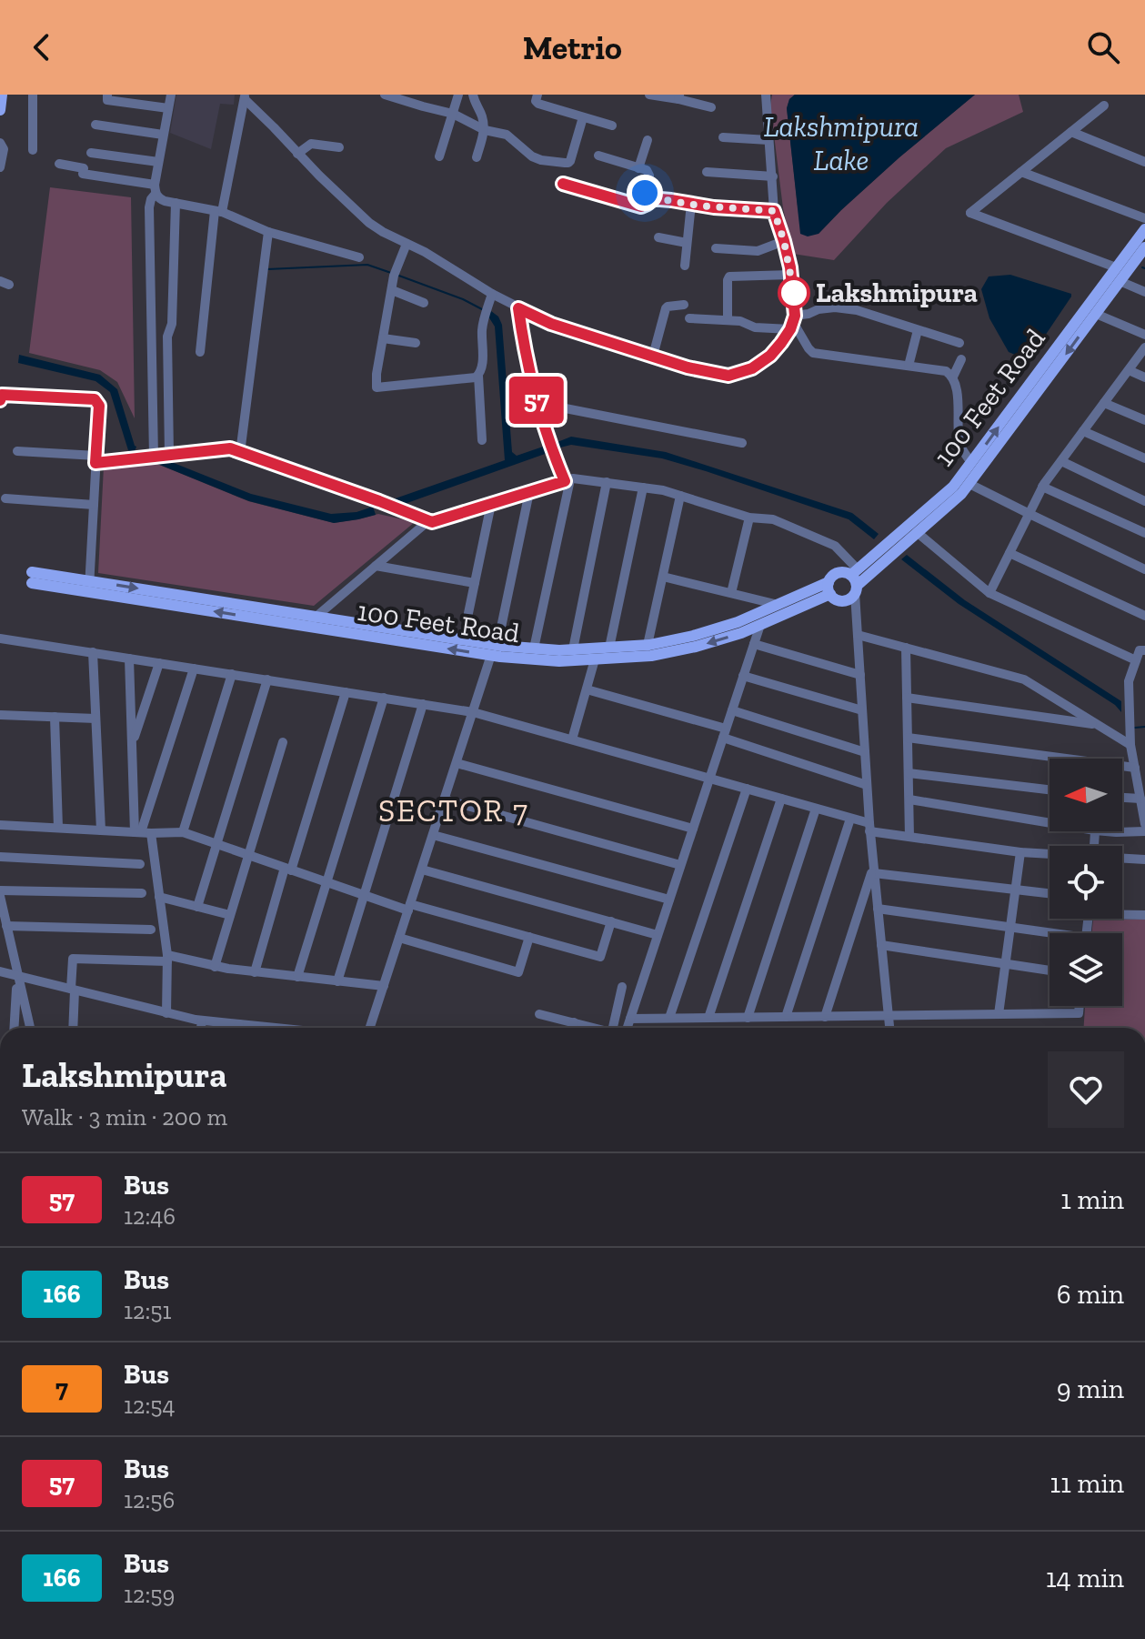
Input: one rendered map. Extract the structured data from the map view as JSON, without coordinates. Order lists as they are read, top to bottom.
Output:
{
  "streets": {
    "main road": ["100 Feet Road"]
  },
  "districts": ["SECTOR 7"],
  "water": ["Lakshmipura Lake"],
  "places": ["Lakshmipura"],
  "lines": ["bus line 57"],
  "north": "left",
  "page": {
    "header": "Metrio",
    "on_map": "57",
    "heading": ["Lakshmipura", "Walk · 3 min · 200 m"],
    "list": [
      {
        "mark": "57",
        "name": "Bus",
        "note": "12:46",
        "value": "1 min"
      },
      {
        "mark": "166",
        "name": "Bus",
        "note": "12:51",
        "value": "6 min"
      },
      {
        "mark": "7",
        "name": "Bus",
        "note": "12:54",
        "value": "9 min"
      },
      {
        "mark": "57",
        "name": "Bus",
        "note": "12:56",
        "value": "11 min"
      },
      {
        "mark": "166",
        "name": "Bus",
        "note": "12:59",
        "value": "14 min"
      }
    ]
  }
}
